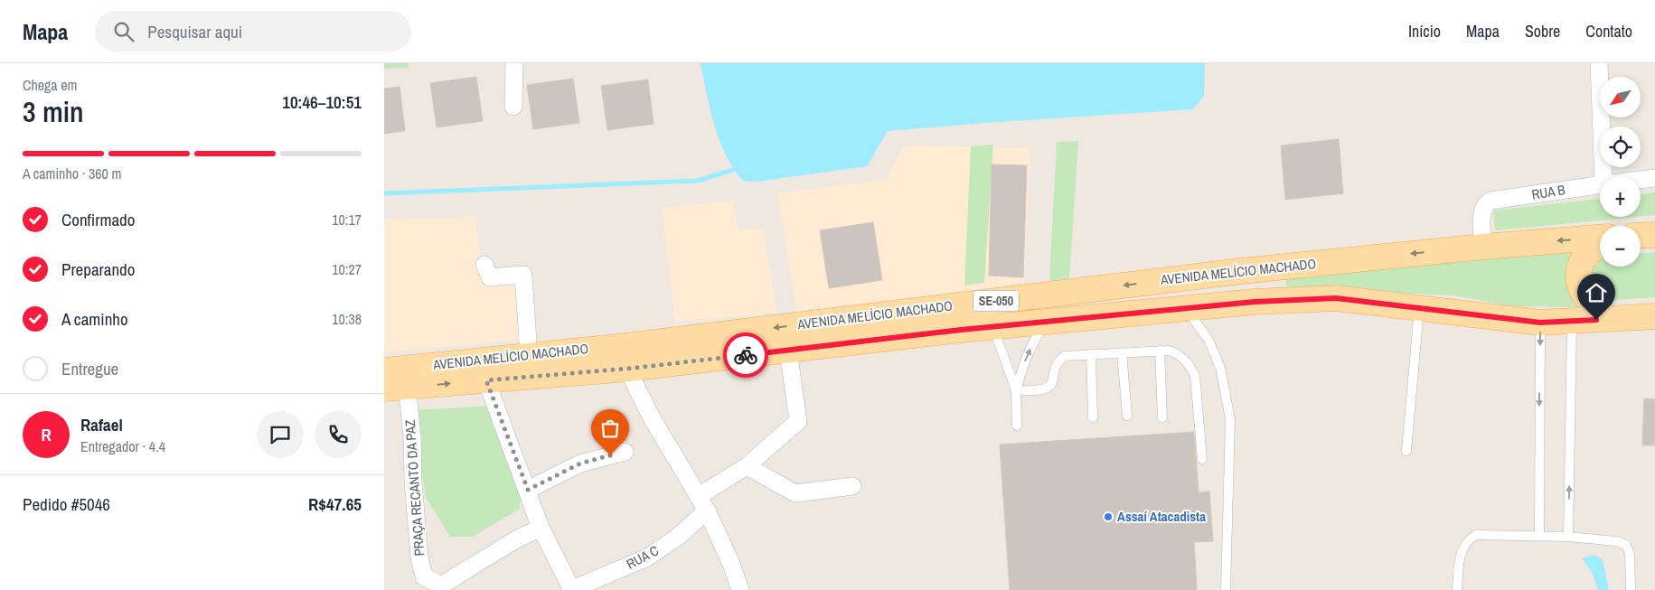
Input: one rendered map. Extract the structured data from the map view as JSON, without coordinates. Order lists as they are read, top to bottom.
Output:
{
  "streets": {
    "main road": ["AVENIDA MELÍCIO MACHADO", "SE-050"],
    "street": ["RUA B", "PRAÇA RECANTO DA PAZ", "RUA C"]
  },
  "crossings": [
    ["RUA B", "AVENIDA MELÍCIO MACHADO"],
    ["AVENIDA MELÍCIO MACHADO", "PRAÇA RECANTO DA PAZ"],
    ["AVENIDA MELÍCIO MACHADO", "RUA C"]
  ],
  "places": ["Assaí Atacadista"],
  "north": "bottom left",
  "page": {
    "header": "Mapa",
    "search": "Pesquisar aqui",
    "nav": [
      "Início",
      "Mapa",
      "Sobre",
      "Contato"
    ],
    "heading": ["3 min", "Chega em", "10:46–10:51"],
    "panel": [
      "Rafael",
      "Entregador · 4.4",
      "Pedido #5046",
      "R$47.65"
    ],
    "map_buttons": ["+", "−"],
    "bar": "A caminho · 360 m",
    "list": [
      ["Confirmado", "10:17"],
      ["Preparando", "10:27"],
      ["A caminho", "10:38"],
      "Entregue"
    ],
    "round": "R"
  }
}
